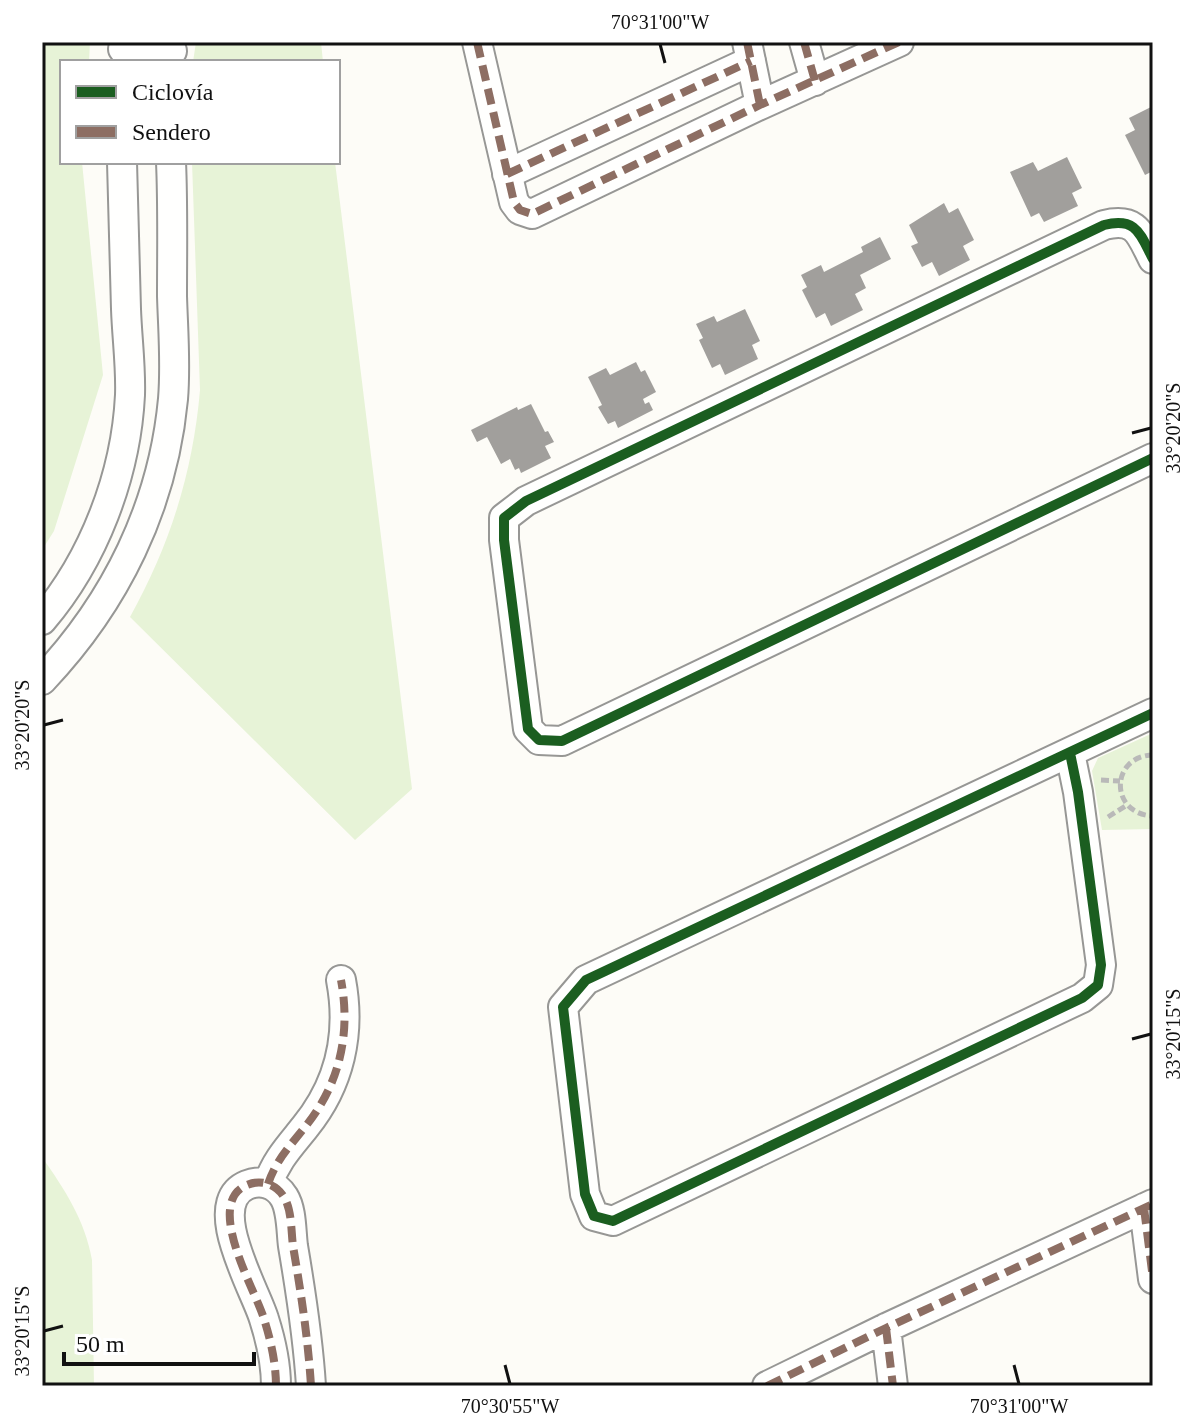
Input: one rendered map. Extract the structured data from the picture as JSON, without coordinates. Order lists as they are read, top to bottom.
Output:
{
  "legend": ["Ciclovía", "Sendero"],
  "scale_bar": "50 m",
  "coordinates": [
    "70°31'00\"W",
    "33°20'20\"S",
    "33°20'15\"S",
    "70°30'55\"W"
  ]
}
